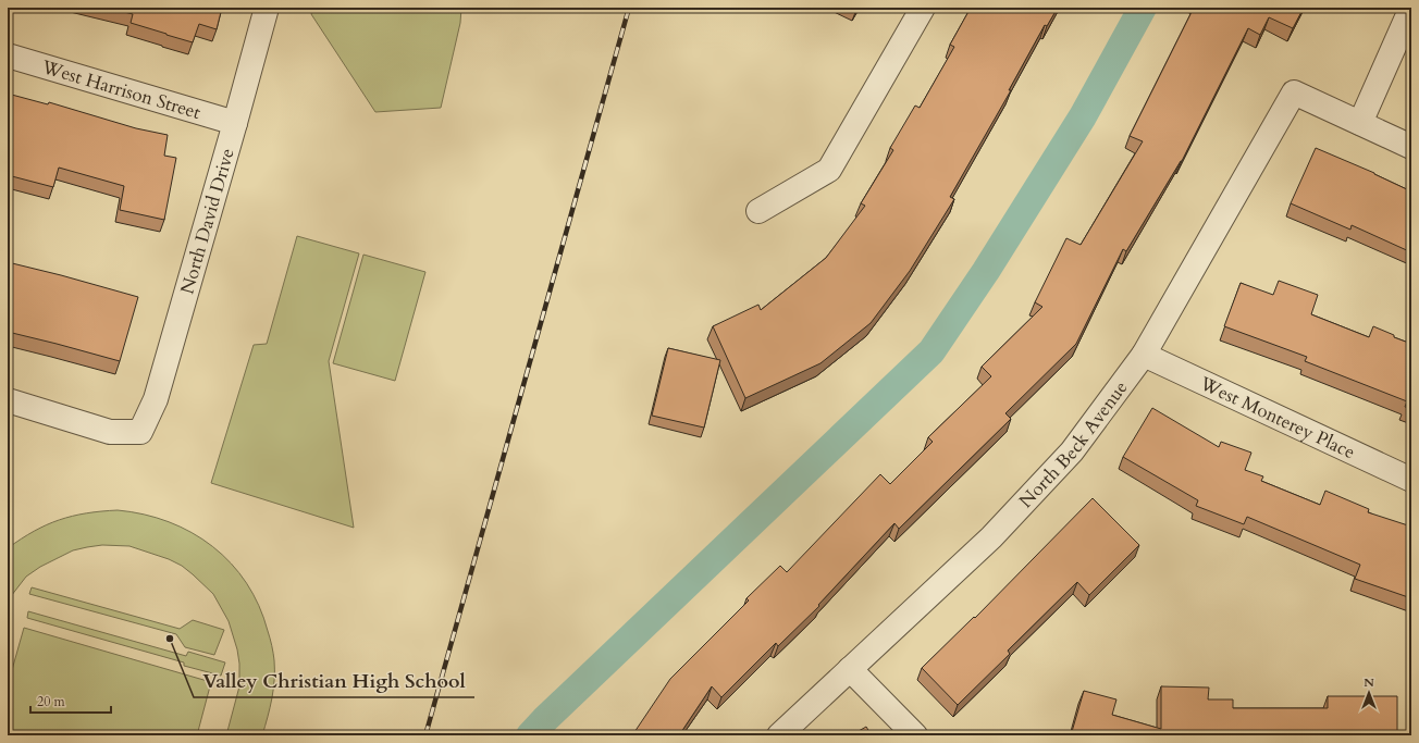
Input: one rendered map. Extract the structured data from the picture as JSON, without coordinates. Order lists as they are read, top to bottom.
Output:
{
  "streets": {
    "street": [
      "West Harrison Street",
      "North David Drive",
      "West Monterey Place",
      "North Beck Avenue"
    ]
  },
  "crossings": [
    ["West Harrison Street", "North David Drive"],
    ["West Monterey Place", "North Beck Avenue"]
  ],
  "places": ["Valley Christian High School"],
  "scale_bar": "20 m",
  "north": "top"
}
